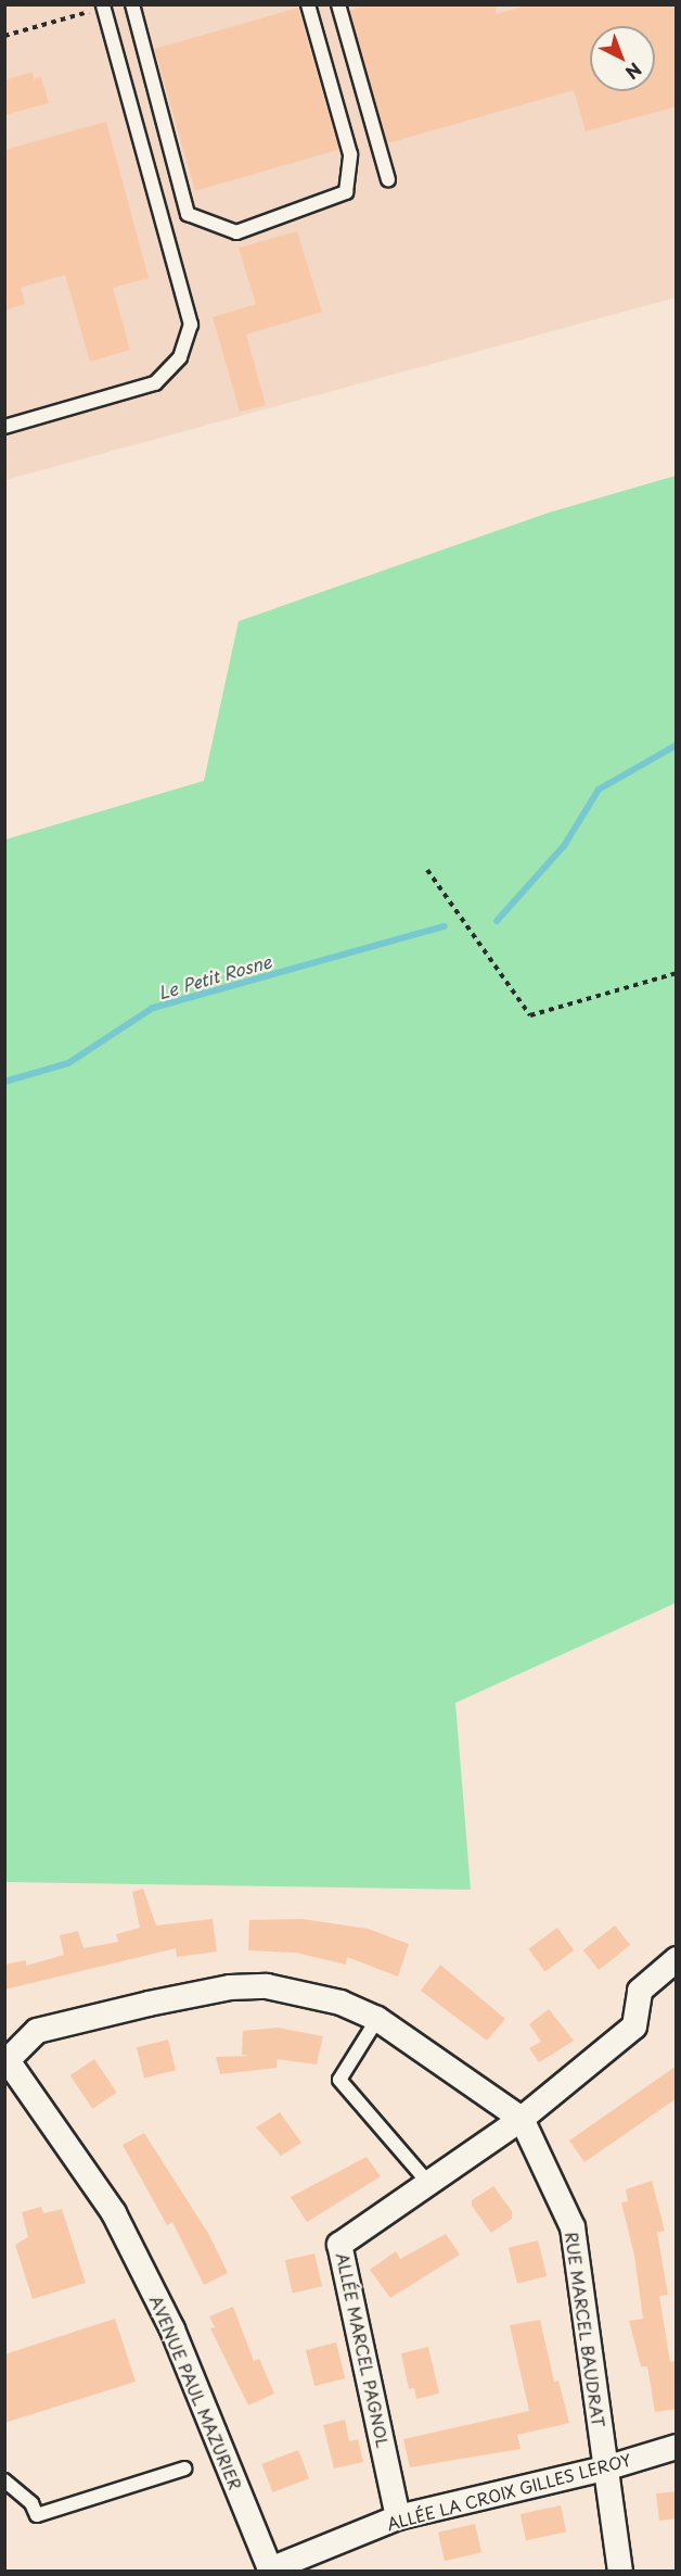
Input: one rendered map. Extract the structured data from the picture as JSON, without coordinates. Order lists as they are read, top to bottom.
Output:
{
  "streets": {
    "street": [
      "RUE MARCEL BAUDRAT",
      "ALLÉE MARCEL PAGNOL",
      "AVENUE PAUL MAZURIER",
      "ALLÉE LA CROIX GILLES LEROY"
    ]
  },
  "crossings": [
    ["RUE MARCEL BAUDRAT", "ALLÉE MARCEL PAGNOL"],
    ["RUE MARCEL BAUDRAT", "ALLÉE LA CROIX GILLES LEROY"],
    ["ALLÉE MARCEL PAGNOL", "ALLÉE LA CROIX GILLES LEROY"],
    ["AVENUE PAUL MAZURIER", "ALLÉE LA CROIX GILLES LEROY"]
  ],
  "water": ["Le Petit Rosne"],
  "north": "bottom right"
}
